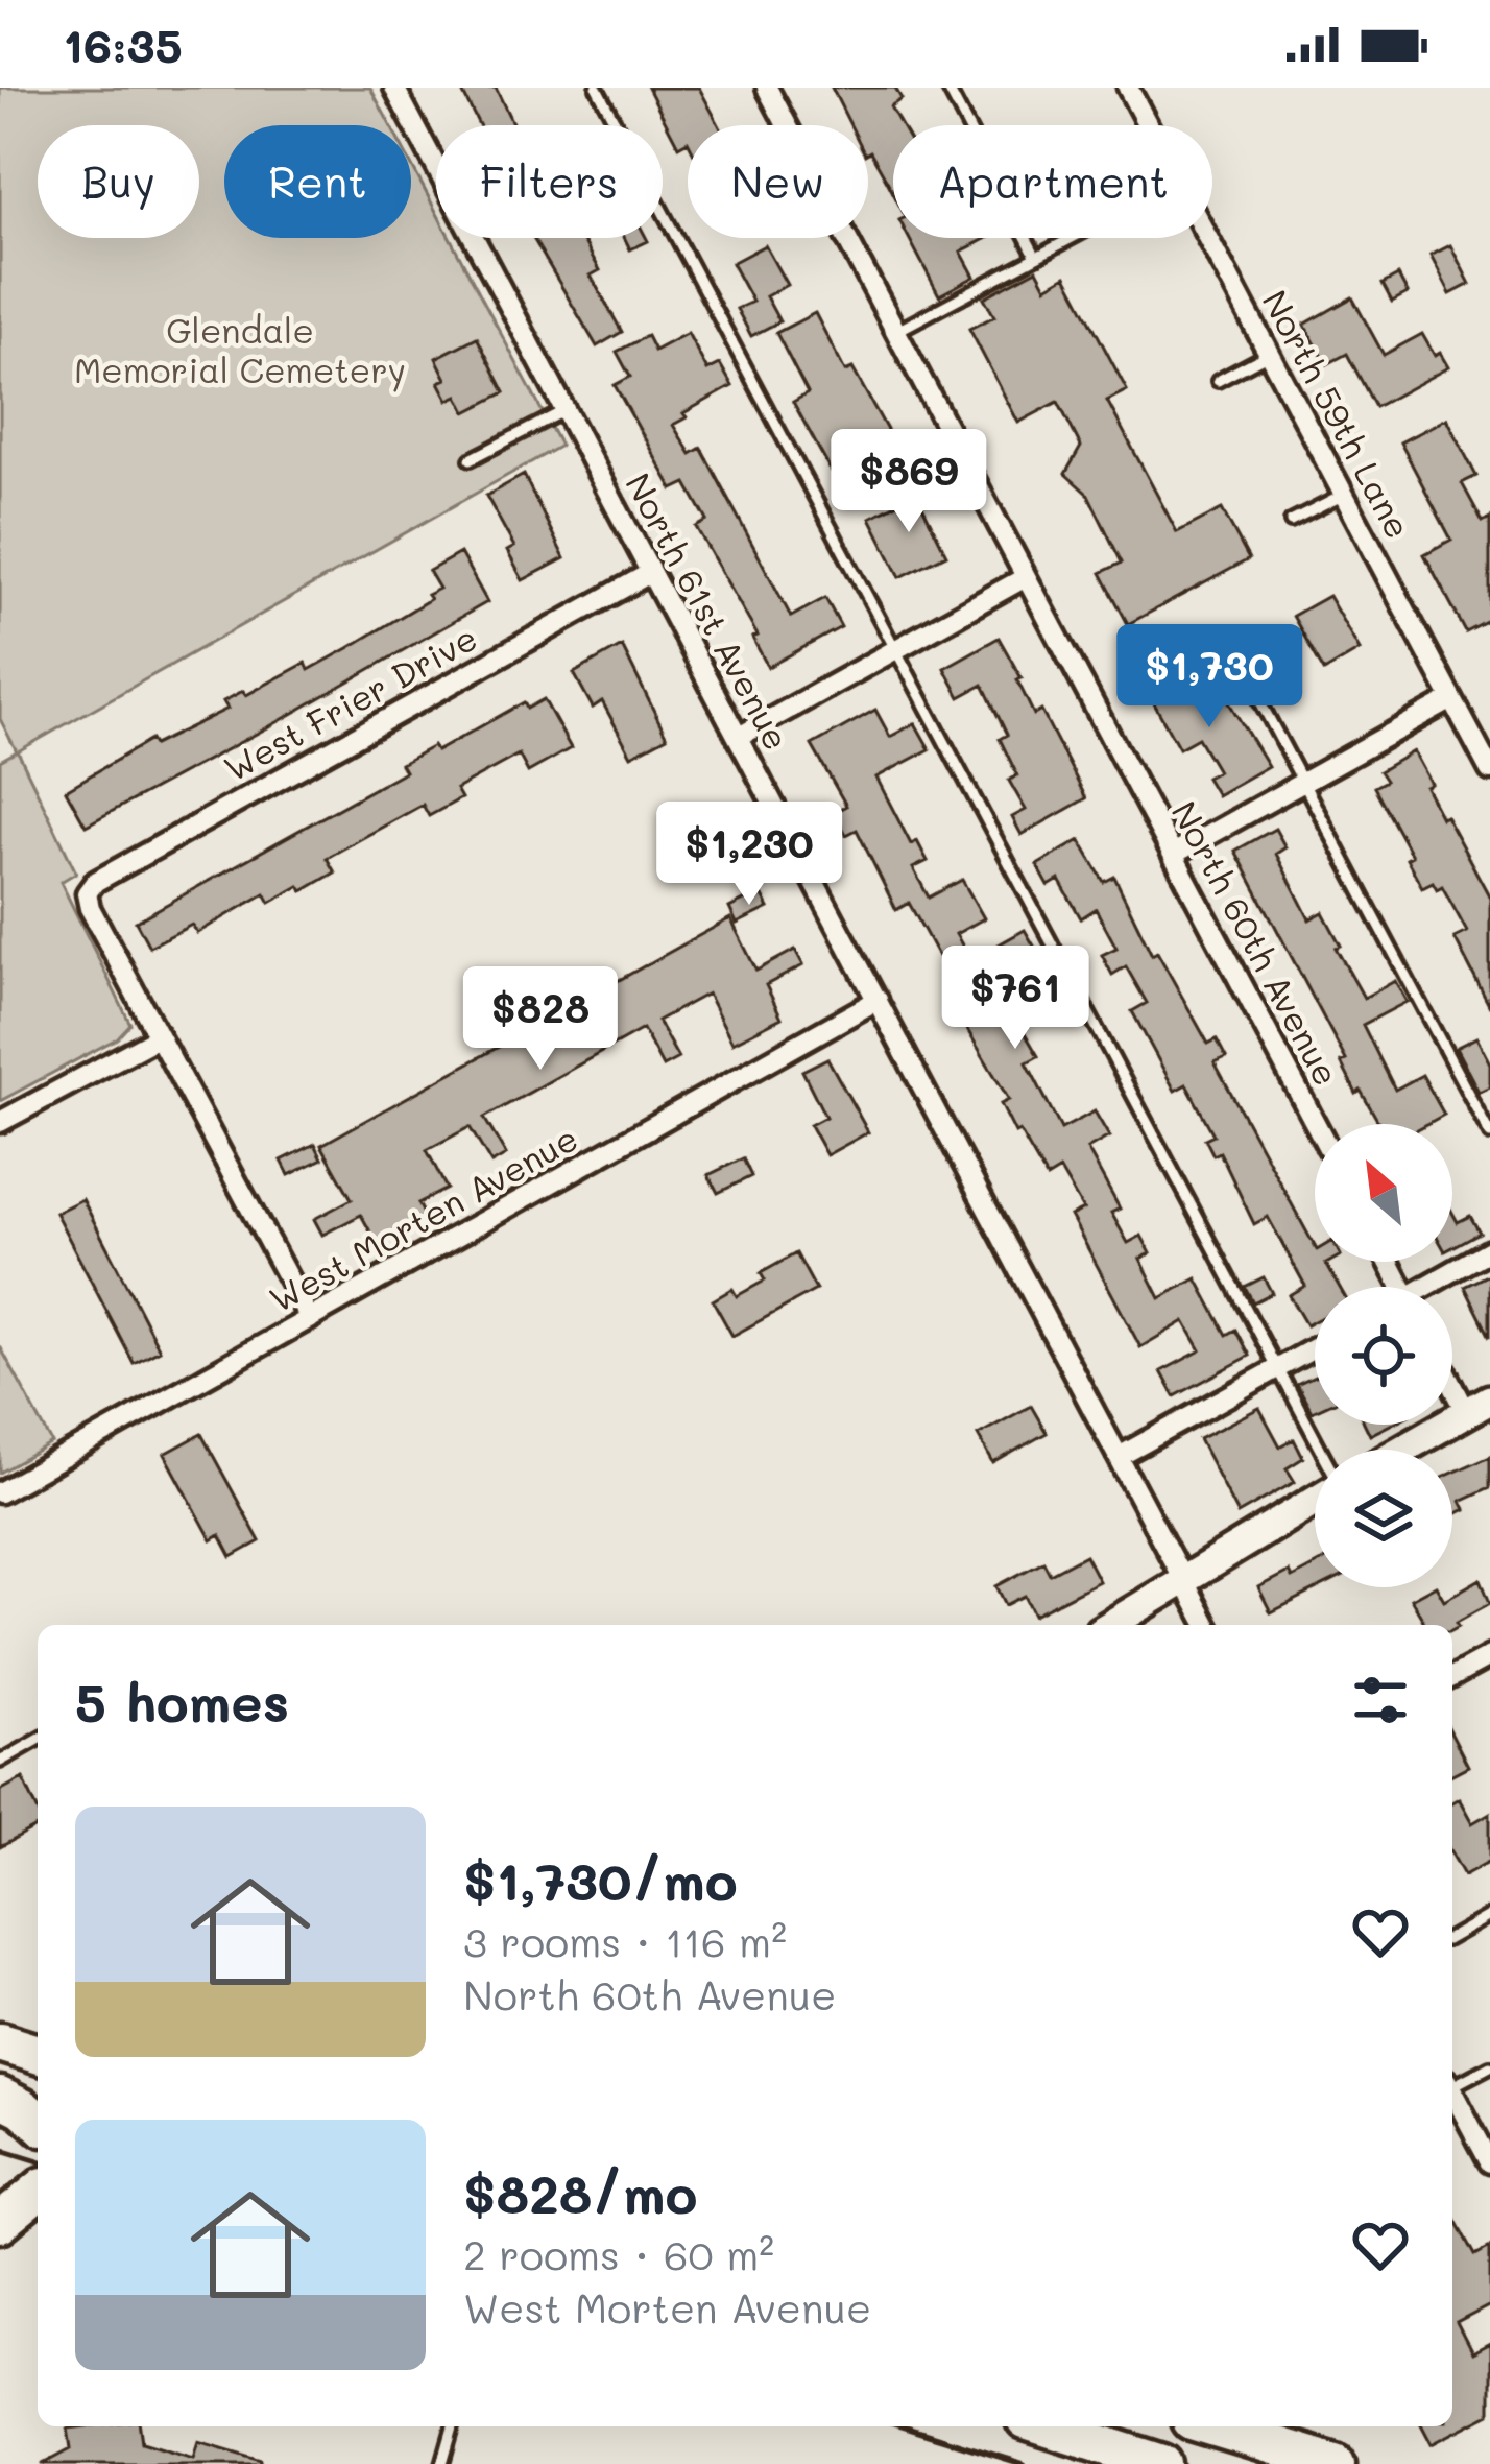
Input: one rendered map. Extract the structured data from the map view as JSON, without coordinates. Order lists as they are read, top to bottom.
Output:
{
  "streets": {
    "street": [
      "North 59th Lane",
      "North 61st Avenue",
      "West Frier Drive",
      "North 60th Avenue",
      "West Morten Avenue"
    ]
  },
  "crossings": [
    ["North 61st Avenue", "West Frier Drive"],
    ["North 61st Avenue", "West Morten Avenue"]
  ],
  "parks": ["Glendale Memorial Cemetery"],
  "north": "top left",
  "page": {
    "status": "16:35",
    "chip": [
      "Buy",
      "Rent",
      "Filters",
      "New",
      "Apartment"
    ],
    "price": [
      "$869",
      "$1,730",
      "$1,230",
      "$761",
      "$828"
    ],
    "heading": "5 homes",
    "list": [
      {
        "name": "$1,730/mo",
        "note": "3 rooms · 116 m² · North 60th Avenue"
      },
      {
        "name": "$828/mo",
        "note": "2 rooms · 60 m² · West Morten Avenue"
      }
    ]
  }
}
